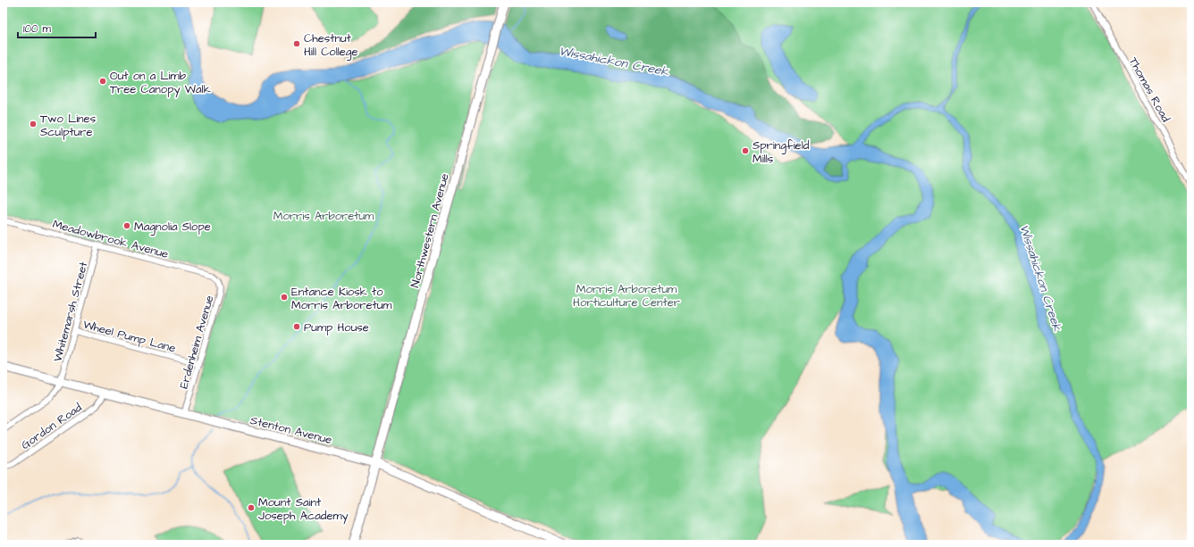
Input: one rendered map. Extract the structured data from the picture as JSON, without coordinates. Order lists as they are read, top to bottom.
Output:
{
  "streets": {
    "street": [
      "Thomas Road",
      "Northwestern Avenue",
      "Meadowbrook Avenue",
      "Whitemarsh Street",
      "Wheel Pump Lane",
      "Erdenheim Avenue",
      "Gordon Road",
      "Stenton Avenue"
    ]
  },
  "crossings": [
    ["Northwestern Avenue", "Stenton Avenue"],
    ["Meadowbrook Avenue", "Whitemarsh Street"],
    ["Meadowbrook Avenue", "Erdenheim Avenue"],
    ["Whitemarsh Street", "Wheel Pump Lane"],
    ["Whitemarsh Street", "Stenton Avenue"],
    ["Wheel Pump Lane", "Erdenheim Avenue"],
    ["Erdenheim Avenue", "Stenton Avenue"],
    ["Gordon Road", "Stenton Avenue"]
  ],
  "water": ["Wissahickon Creek"],
  "parks": ["Morris Arboretum", "Morris Arboretum Horticulture Center"],
  "places": [
    "Chestnut Hill College",
    "Out on a Limb Tree Canopy Walk",
    "Two Lines Sculpture",
    "Springfield Mills",
    "Magnolia Slope",
    "Entance Kiosk to Morris Arboretum",
    "Pump House",
    "Mount Saint Joseph Academy"
  ],
  "scale_bar": "100 m"
}
